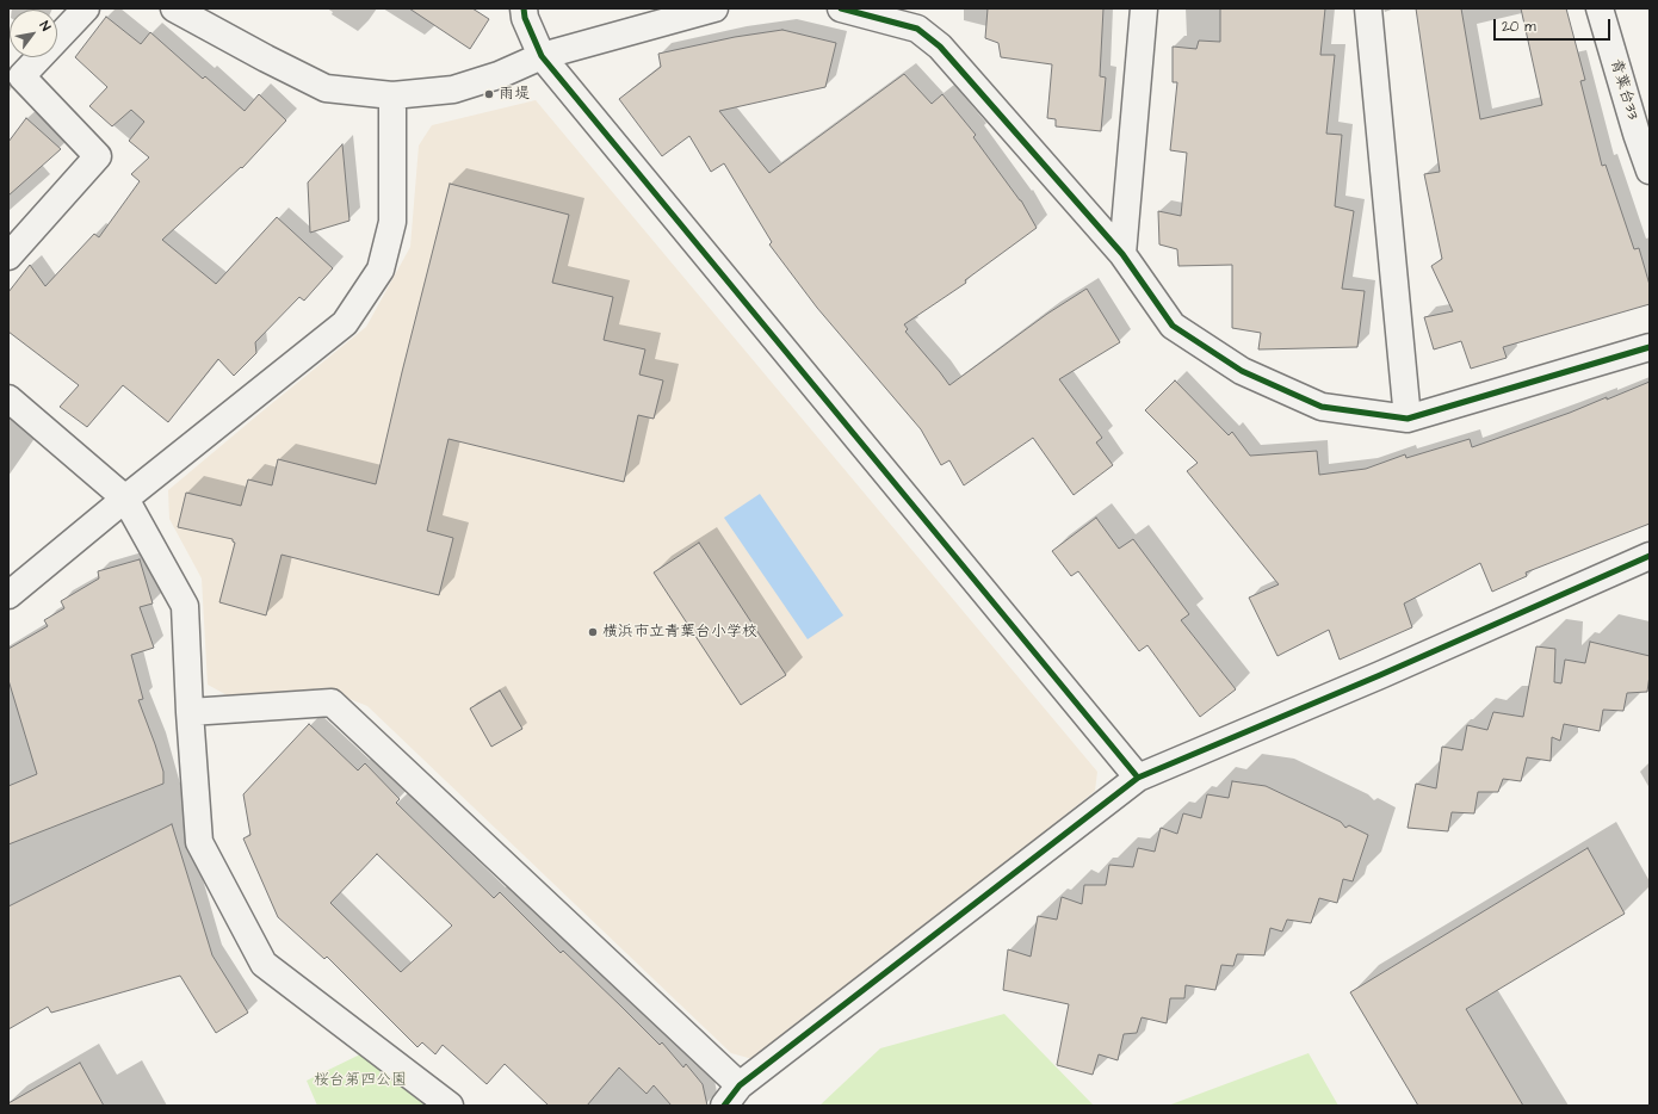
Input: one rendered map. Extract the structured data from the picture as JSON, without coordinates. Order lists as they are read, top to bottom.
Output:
{
  "streets": {
    "street": ["青葉台33"]
  },
  "parks": ["桜台第四公園"],
  "places": ["雨堤", "横浜市立青葉台小学校"],
  "scale_bar": "20 m",
  "north": "top right"
}
